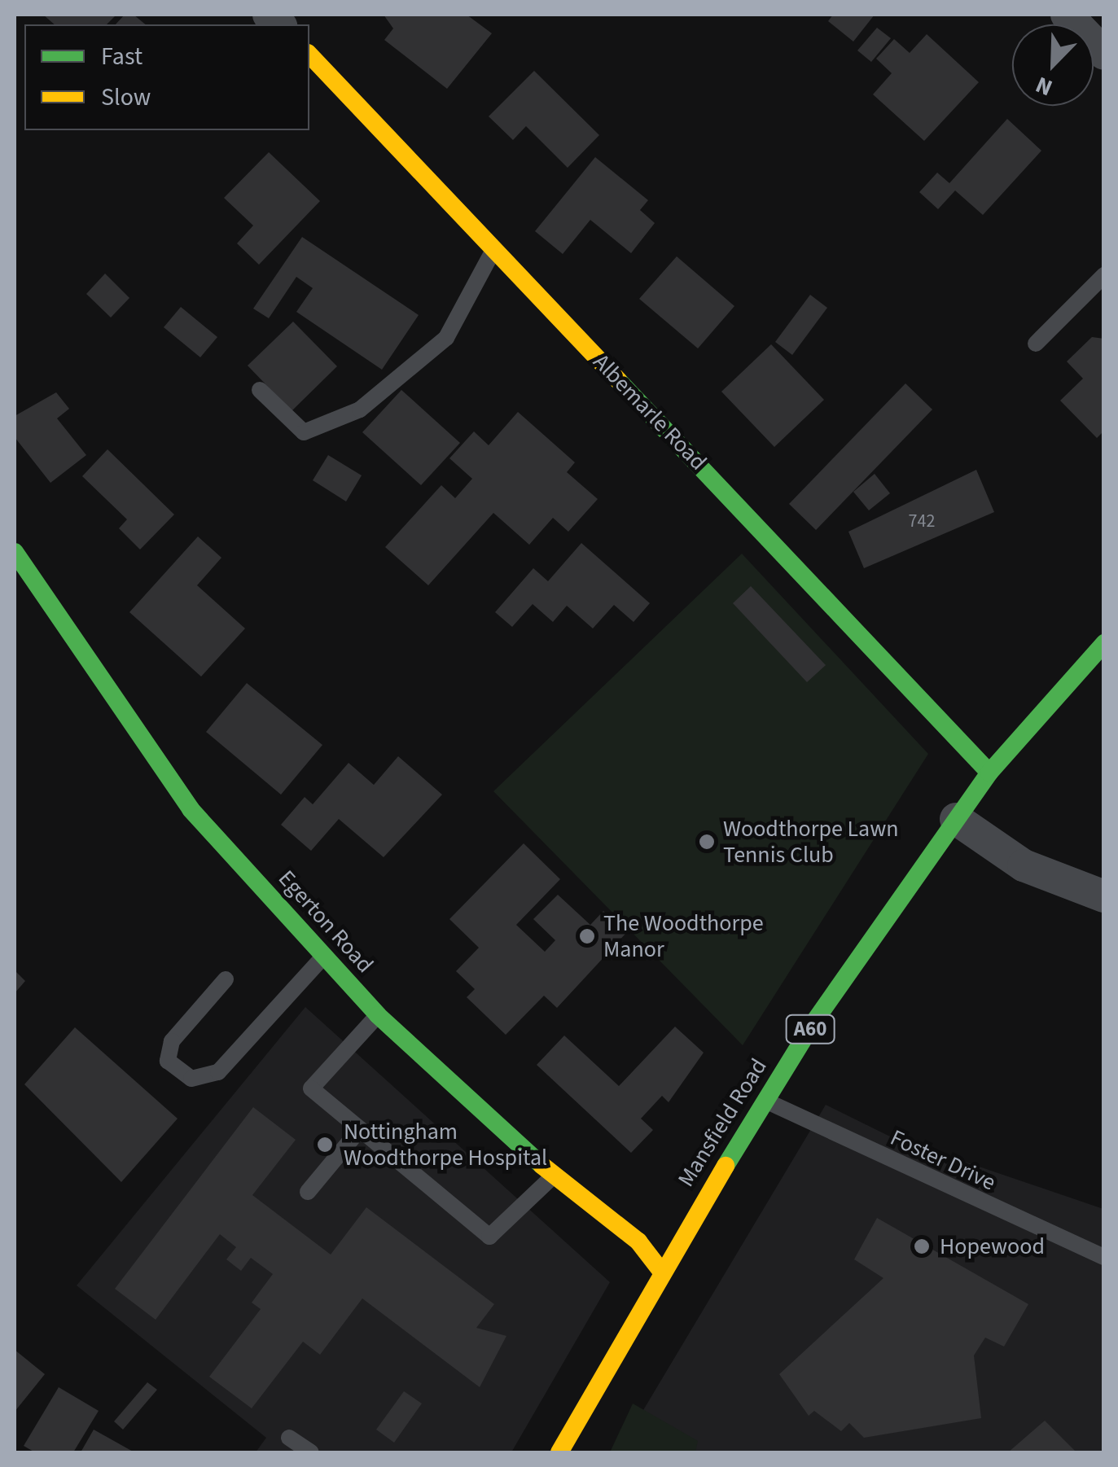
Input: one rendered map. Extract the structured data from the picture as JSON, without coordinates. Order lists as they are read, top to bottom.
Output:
{
  "streets": {
    "main road": [
      "Albemarle Road",
      "Egerton Road",
      "A60",
      "Mansfield Road"
    ],
    "lane": ["Foster Drive"]
  },
  "crossings": [
    ["Albemarle Road", "Mansfield Road"],
    ["Egerton Road", "Mansfield Road"],
    ["Mansfield Road", "Foster Drive"]
  ],
  "places": [
    "Woodthorpe Lawn Tennis Club",
    "The Woodthorpe Manor",
    "Nottingham Woodthorpe Hospital",
    "Hopewood"
  ],
  "house_numbers": ["742"],
  "legend": ["Fast", "Slow"],
  "north": "bottom left"
}
